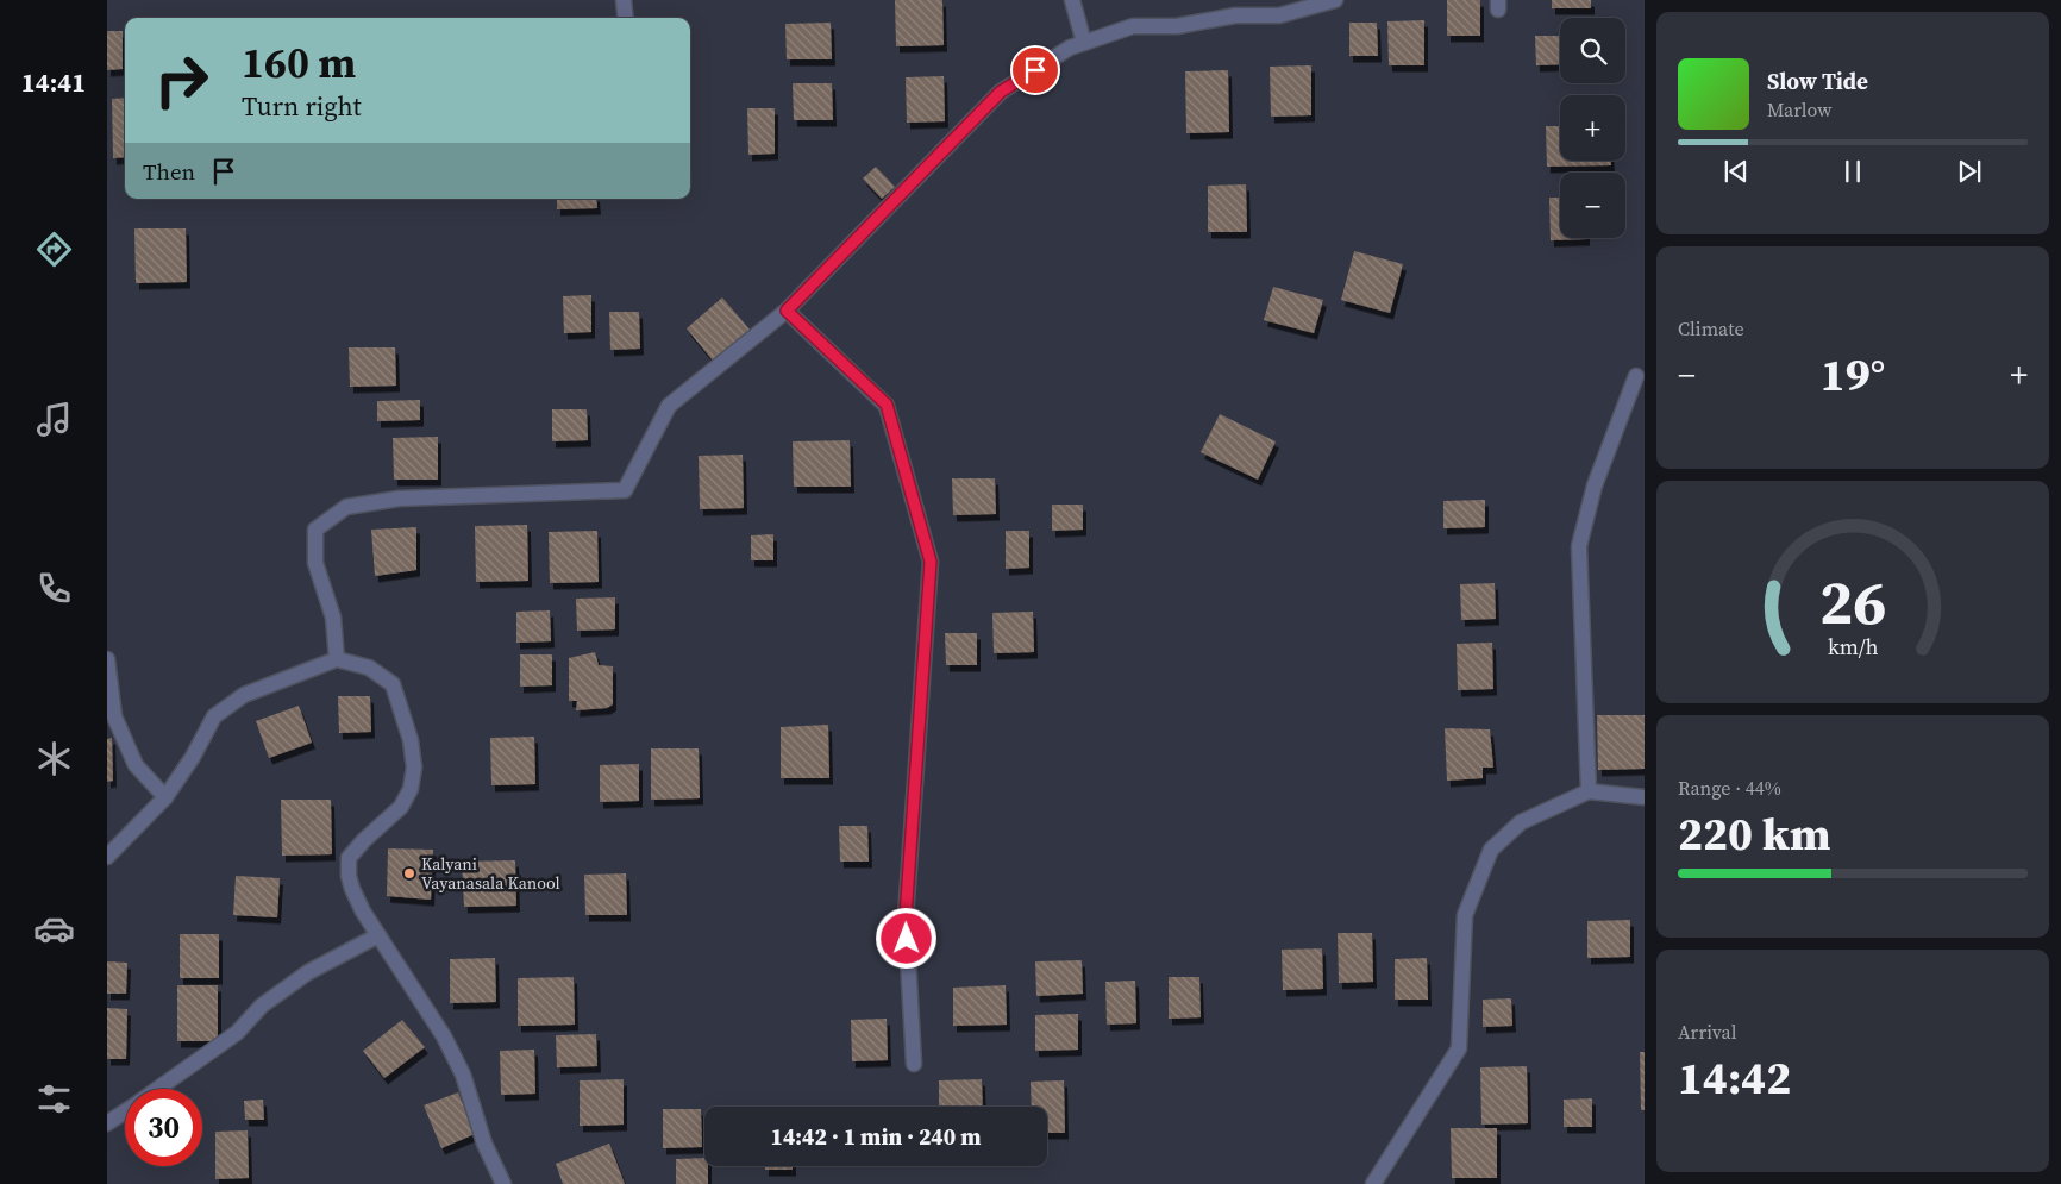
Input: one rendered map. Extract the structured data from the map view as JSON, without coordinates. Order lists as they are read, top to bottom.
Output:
{
  "places": ["Kalyani Vayanasala Kanool"],
  "page": {
    "tabs": "14:41",
    "map_buttons": ["+", "−"],
    "turn": ["160 m", "Turn right"],
    "song": ["Slow Tide", "Marlow"],
    "then": "Then",
    "tile": [
      "Climate",
      ["Range · 44%", "220 km"],
      ["Arrival", "14:42"]
    ],
    "heat": ["−", "19°", "+"],
    "limit": "30",
    "trip": "14:42 · 1 min · 240 m",
    "gauge": ["26", "km/h"]
  }
}
